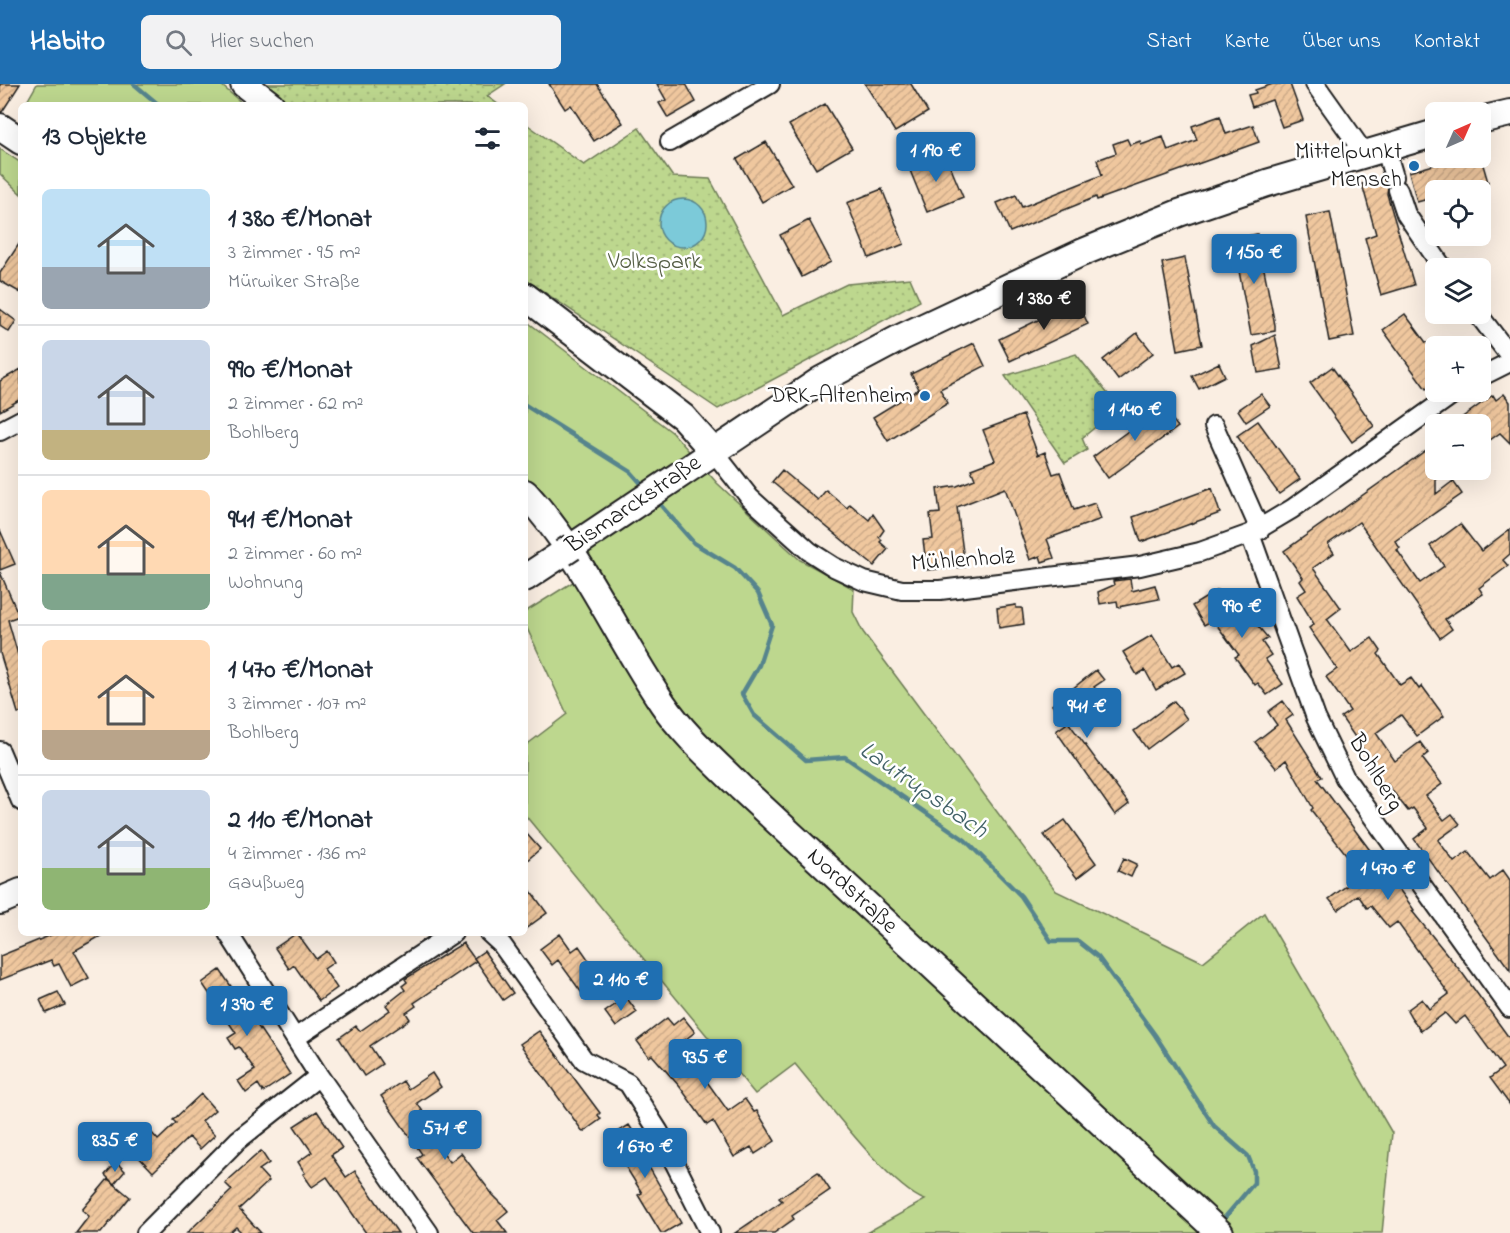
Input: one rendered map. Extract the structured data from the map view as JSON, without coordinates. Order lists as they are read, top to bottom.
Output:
{
  "streets": {
    "main road": ["Bismarckstraße", "Nordstraße"],
    "street": ["Mühlenholz", "Bohlberg"]
  },
  "crossings": [
    ["Bismarckstraße", "Mühlenholz"],
    ["Mühlenholz", "Bohlberg"]
  ],
  "water": ["Lautrupsbach"],
  "parks": ["Volkspark"],
  "places": ["Mittelpunkt Mensch", "DRK-Altenheim"],
  "north": "top right",
  "page": {
    "header": "Habito",
    "search": "Hier suchen",
    "nav": [
      "Start",
      "Karte",
      "Über uns",
      "Kontakt"
    ],
    "map_buttons": ["+", "−"],
    "heading": "13 Objekte",
    "price": [
      "1 190 €",
      "1 150 €",
      "1 380 €",
      "1 140 €",
      "990 €",
      "941 €",
      "1 470 €",
      "2 110 €",
      "1 390 €",
      "935 €",
      "571 €",
      "835 €",
      "1 670 €"
    ],
    "list": [
      {
        "name": "1 380 €/Monat",
        "note": "3 Zimmer · 95 m² · Mürwiker Straße"
      },
      {
        "name": "990 €/Monat",
        "note": "2 Zimmer · 62 m² · Bohlberg"
      },
      {
        "name": "941 €/Monat",
        "note": "2 Zimmer · 60 m² · Wohnung"
      },
      {
        "name": "1 470 €/Monat",
        "note": "3 Zimmer · 107 m² · Bohlberg"
      },
      {
        "name": "2 110 €/Monat",
        "note": "4 Zimmer · 136 m² · Gaußweg"
      }
    ]
  }
}
